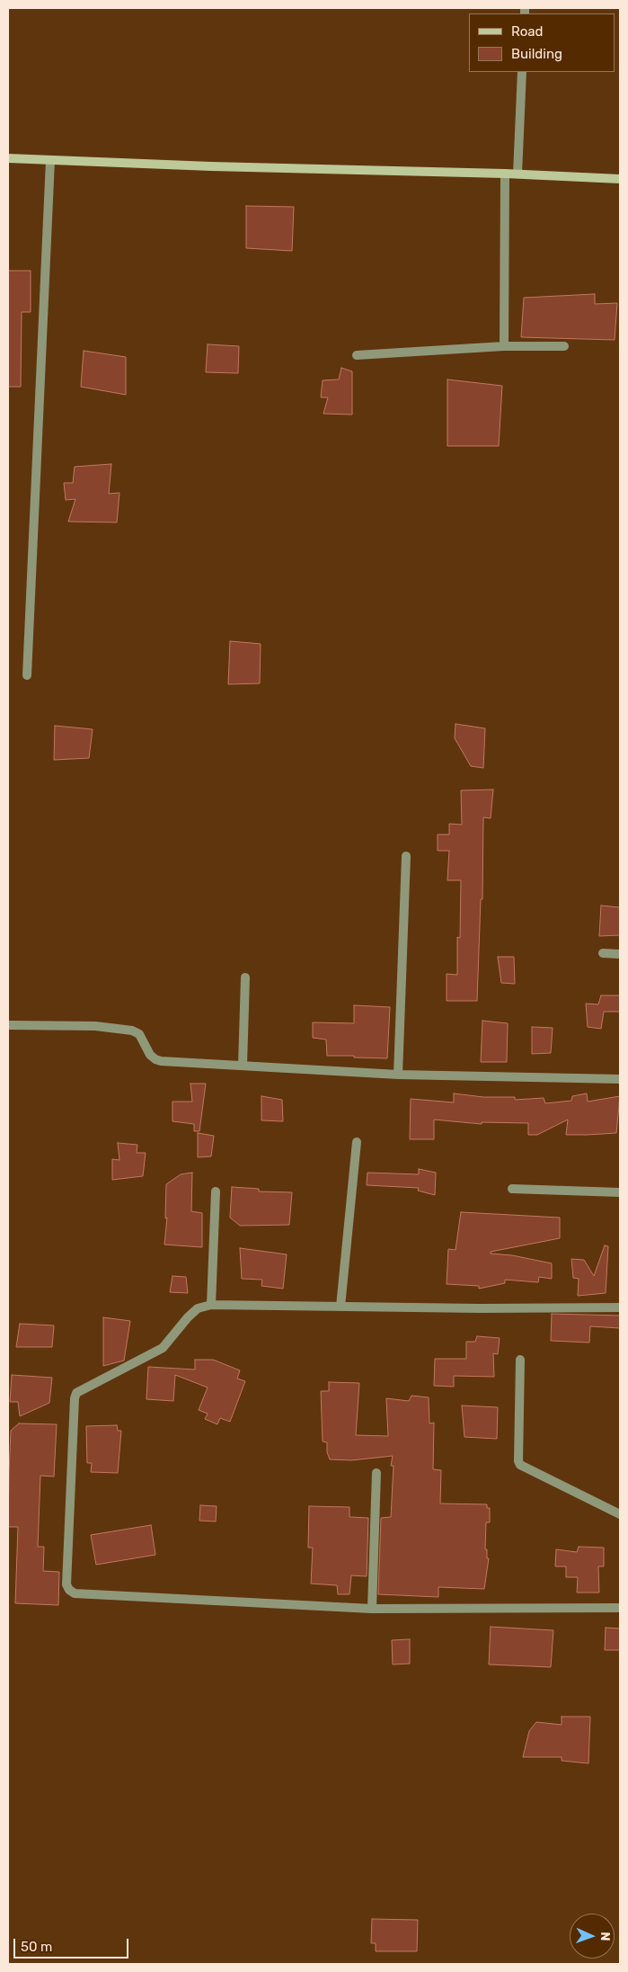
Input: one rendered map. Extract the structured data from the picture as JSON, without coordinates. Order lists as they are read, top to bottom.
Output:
{
  "legend": ["Road", "Building"],
  "scale_bar": "50 m",
  "north": "right"
}
